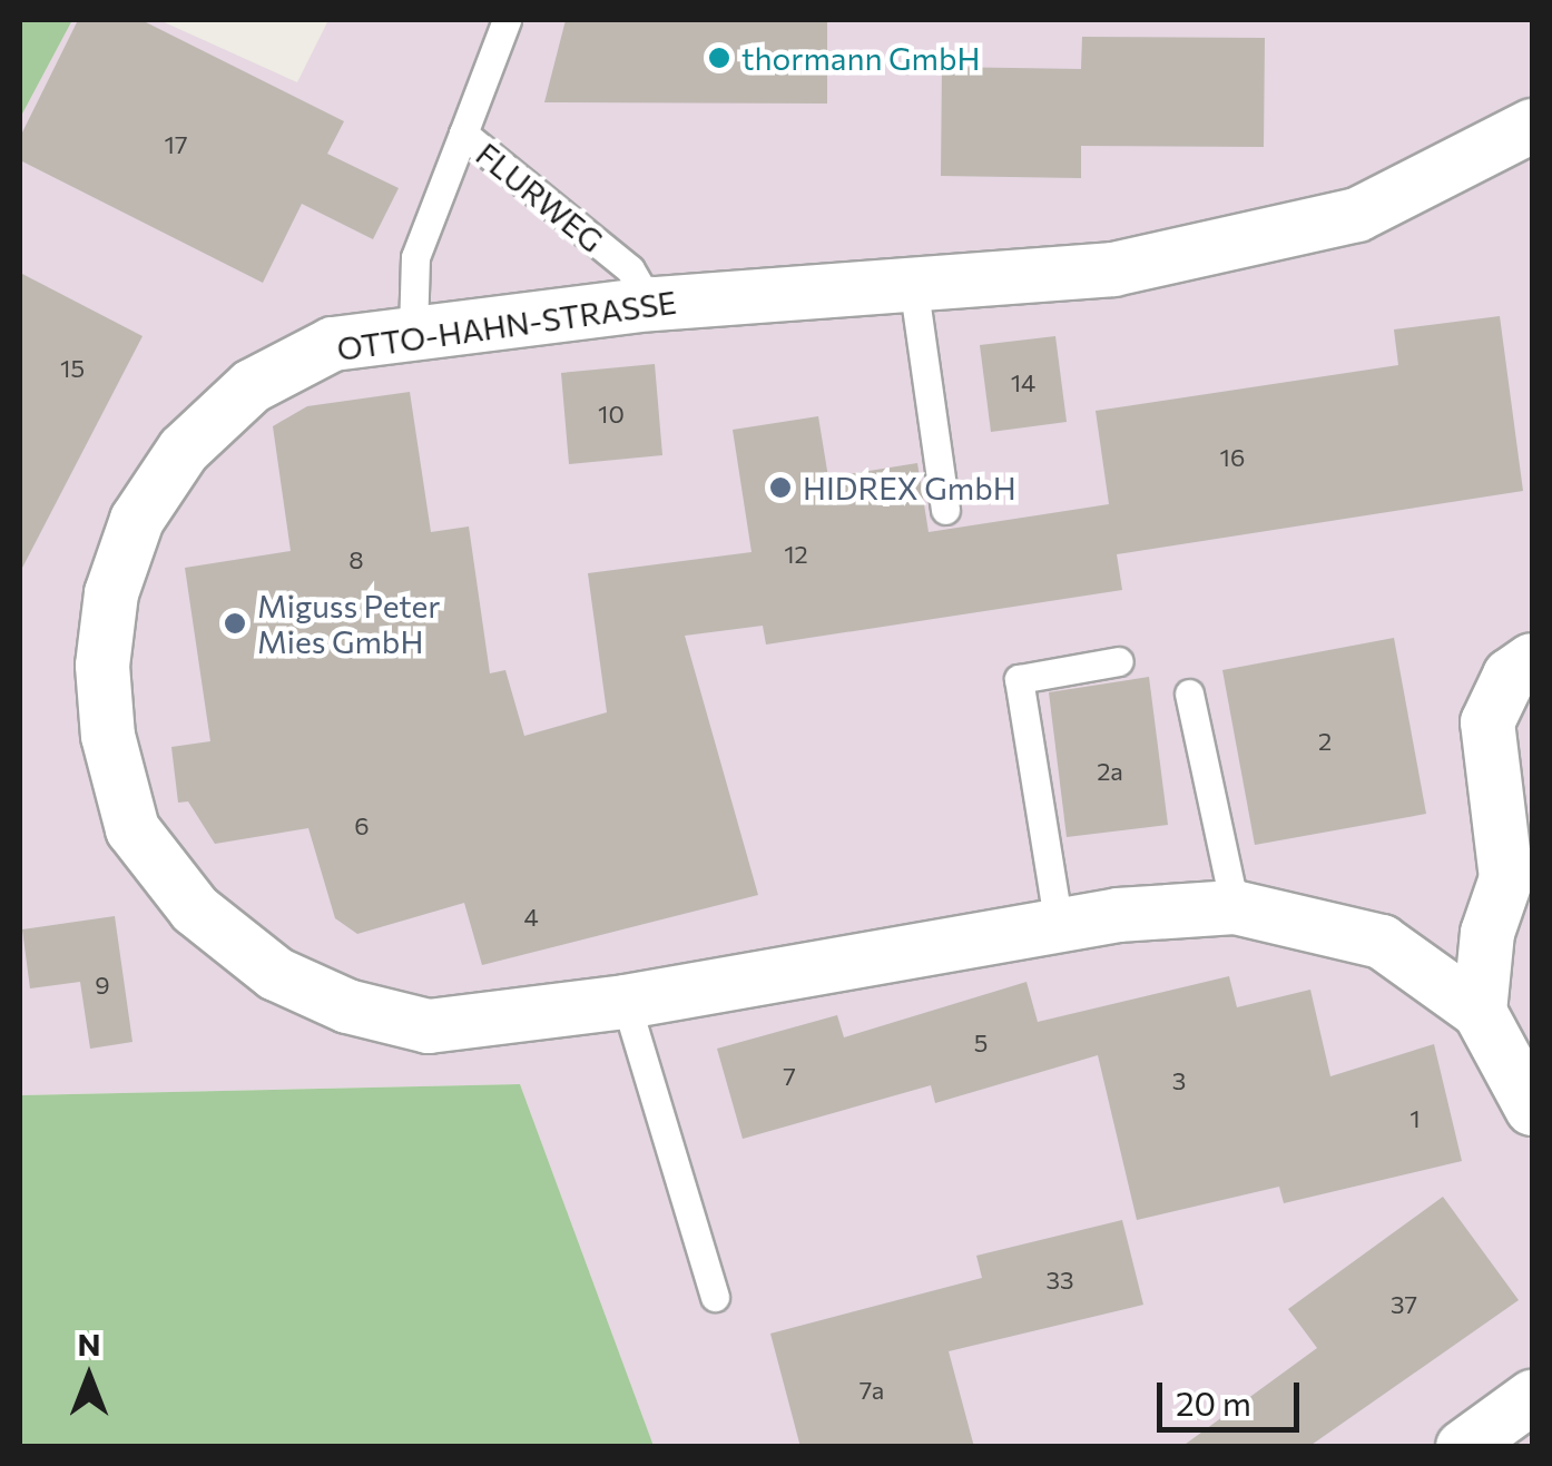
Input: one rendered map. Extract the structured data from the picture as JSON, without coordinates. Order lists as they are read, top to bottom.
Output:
{
  "streets": {
    "street": ["OTTO-HAHN-STRASSE"],
    "lane": ["FLURWEG"]
  },
  "crossings": [
    ["FLURWEG", "OTTO-HAHN-STRASSE"]
  ],
  "places": ["thormann GmbH", "HIDREX GmbH", "Miguss Peter Mies GmbH"],
  "house_numbers": [
    "17",
    "15",
    "14",
    "10",
    "16",
    "12",
    "8",
    "2",
    "2a",
    "6",
    "4",
    "9",
    "5",
    "7",
    "3",
    "1",
    "33",
    "37",
    "7a"
  ],
  "scale_bar": "20 m",
  "north": "top"
}
